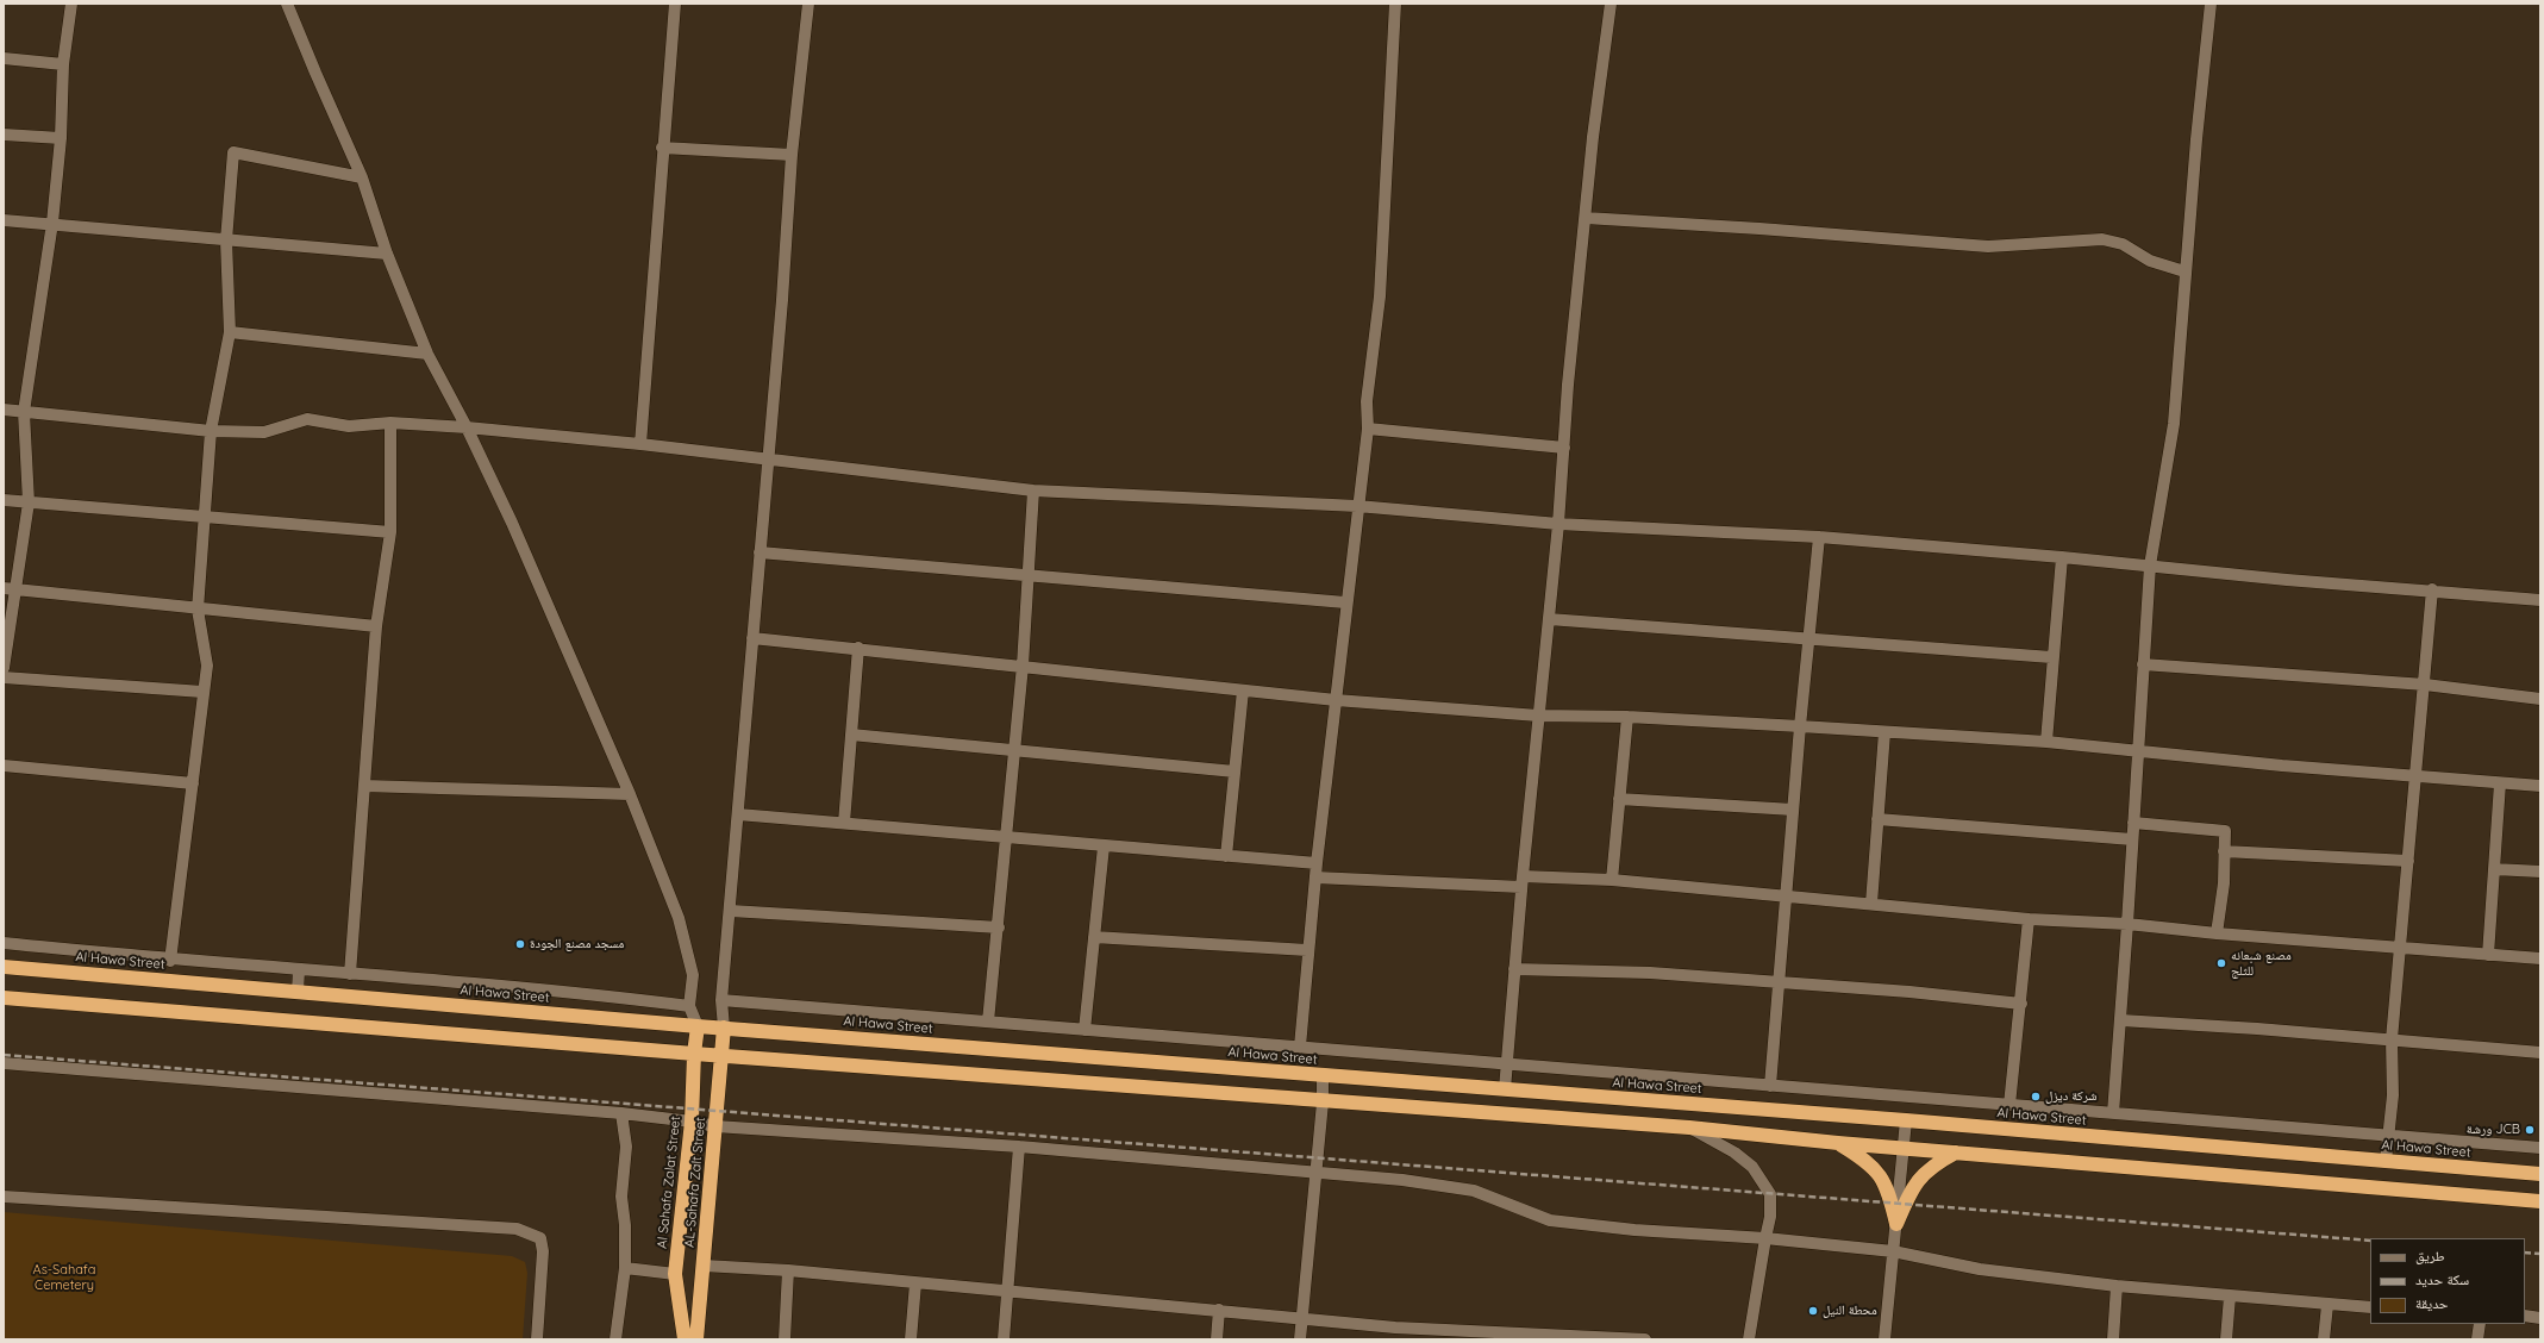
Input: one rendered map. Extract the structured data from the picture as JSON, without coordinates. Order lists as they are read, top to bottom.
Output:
{
  "streets": {
    "highway": ["Al Hawa Street", "Al Sahafa Zalat Street", "AL-Sahafa Zalt Street"]
  },
  "crossings": [
    ["Al Hawa Street", "Al Sahafa Zalat Street"],
    ["Al Hawa Street", "AL-Sahafa Zalt Street"]
  ],
  "parks": ["As-Sahafa Cemetery"],
  "places": [
    "مسجد مصنع الجودة",
    "مصنع شبعانه للثلج",
    "شركة ديزل",
    "ورشة JCB",
    "محطة النيل"
  ],
  "legend": ["طريق", "سكة حديد", "حديقة"]
}
